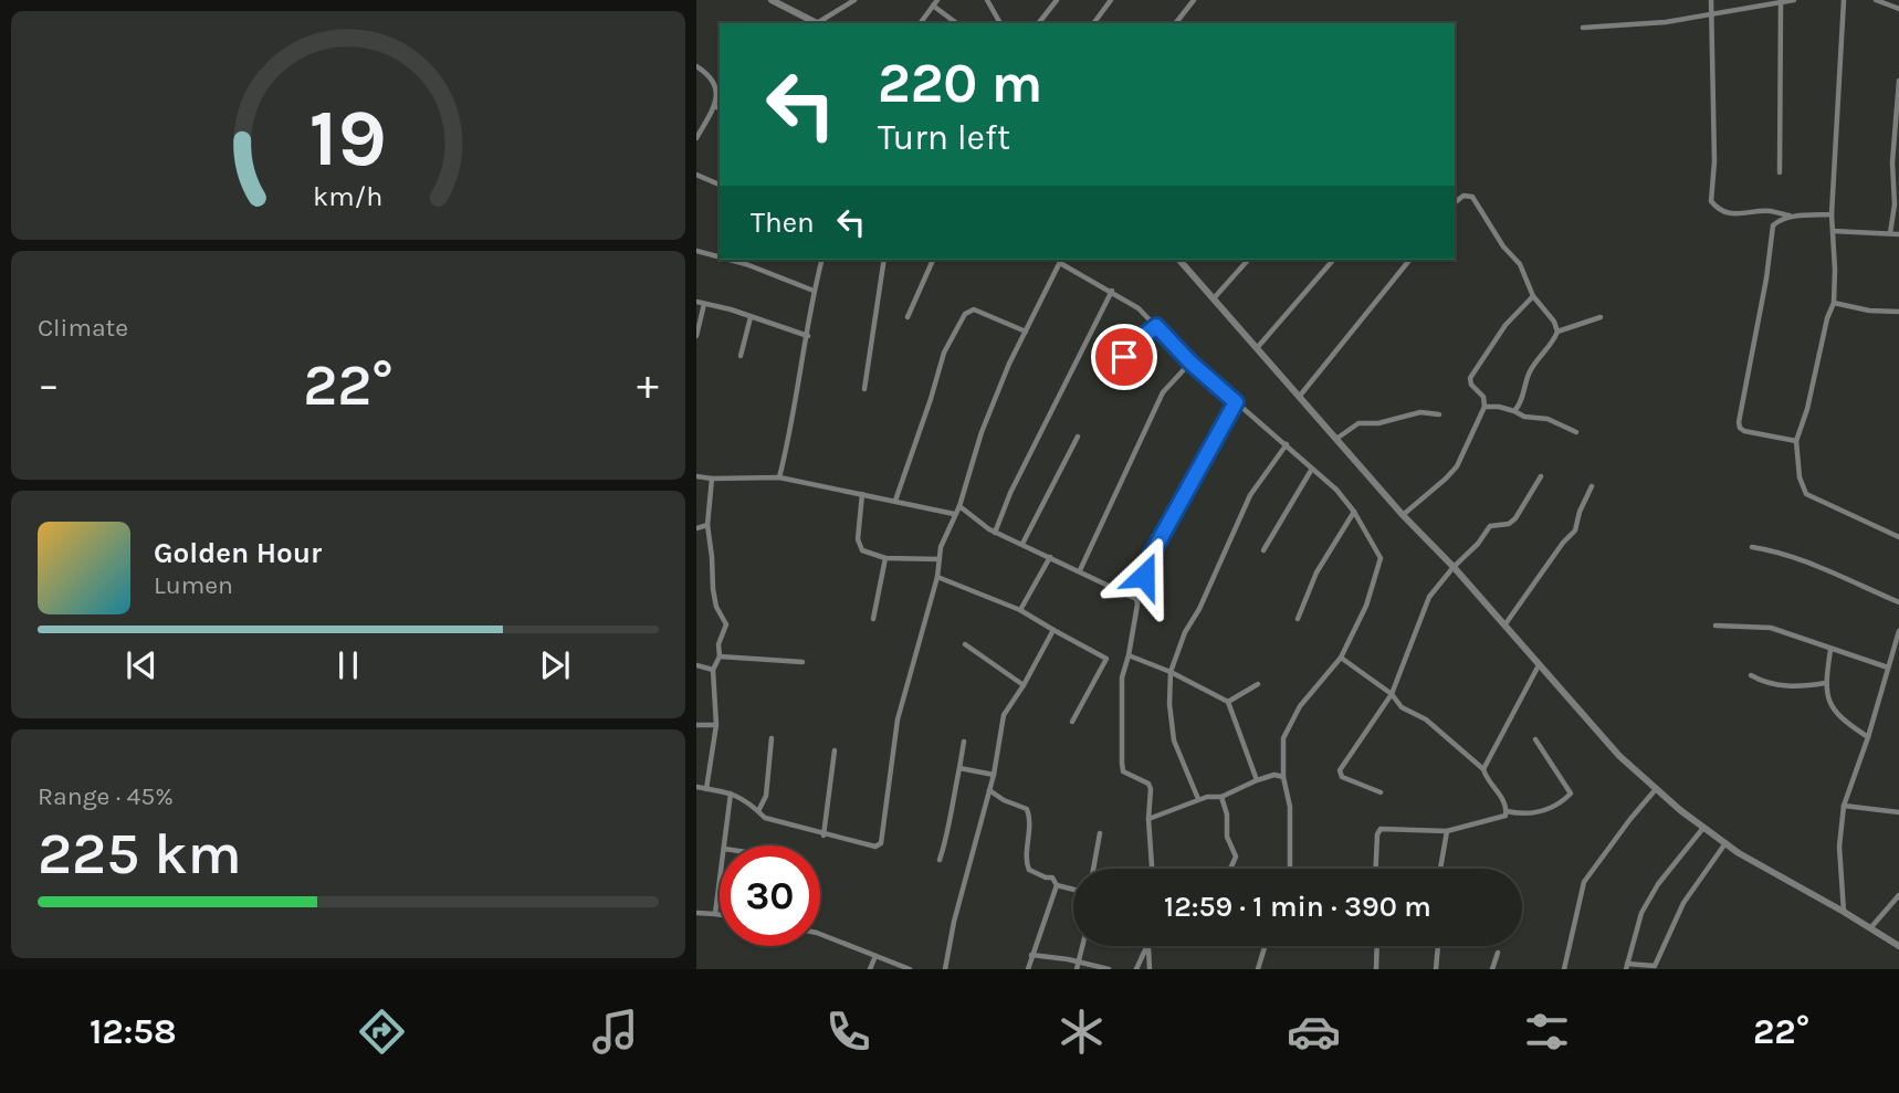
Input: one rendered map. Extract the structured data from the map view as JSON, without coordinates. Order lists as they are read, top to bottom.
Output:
{
  "page": {
    "turn": ["220 m", "Turn left"],
    "then": "Then",
    "tile": [
      "Climate",
      ["Range · 45%", "225 km"]
    ],
    "heat": ["−", "22°", "+"],
    "song": ["Golden Hour", "Lumen"],
    "limit": "30",
    "trip": "12:59 · 1 min · 390 m",
    "tabs": ["12:58", "22°"],
    "gauge": ["19", "km/h"]
  }
}
